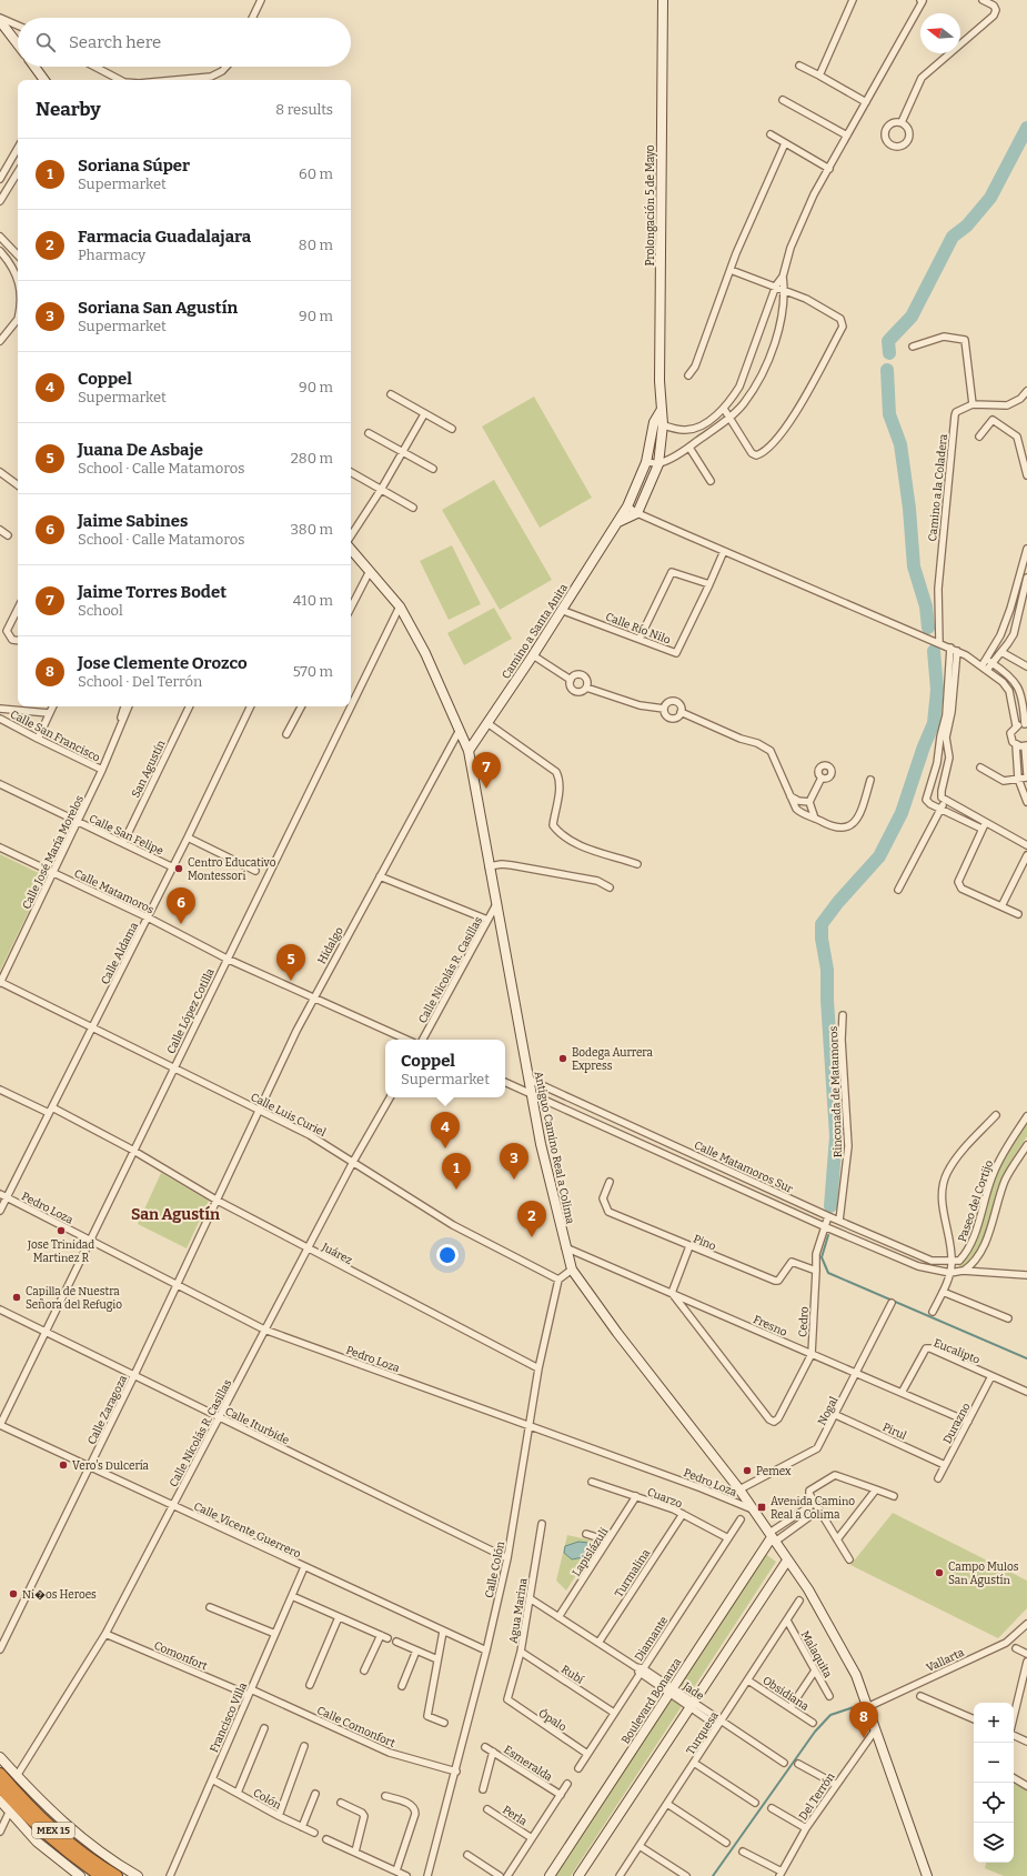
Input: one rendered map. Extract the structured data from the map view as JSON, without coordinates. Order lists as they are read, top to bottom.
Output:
{
  "streets": {
    "highway": ["MEX 15"],
    "street": [
      "Prolongación 5 de Mayo",
      "Camino a la Coladera",
      "Calle Río Nilo",
      "Camino a Santa Anita",
      "Calle San Francisco",
      "San Agustín",
      "Calle San Felipe",
      "Calle José María Morelos",
      "Calle Matamoros",
      "Hidalgo",
      "Calle Aldama",
      "Calle Nicolás R. Casillas",
      "Calle López Cotilla",
      "Rinconada de Matamoros",
      "Calle Luis Curiel",
      "Antiguo Camino Real a Colima",
      "Calle Matamoros Sur",
      "Paseo del Cortijo",
      "Pedro Loza",
      "Pino",
      "Juárez",
      "Cedro",
      "Fresno",
      "Eucalipto",
      "Calle Zaragoza",
      "Nogal",
      "Durazno",
      "Calle Iturbide",
      "Pirul",
      "Cuarzo",
      "Calle Vicente Guerrero",
      "Lapislázuli",
      "Calle Colón",
      "Turmalina",
      "Agua Marina",
      "Diamante",
      "Malaquita",
      "Comonfort",
      "Vallarta",
      "Rubí",
      "Jade",
      "Obsidiana",
      "Boulevard Bonanza",
      "Francisco Villa",
      "Ópalo",
      "Calle Comonfort",
      "Turquesa",
      "Esmeralda",
      "Del Terrón",
      "Colón",
      "Perla"
    ]
  },
  "crossings": [
    ["Prolongación 5 de Mayo", "Camino a Santa Anita"],
    ["Calle Río Nilo", "Camino a Santa Anita"],
    ["Camino a Santa Anita", "Antiguo Camino Real a Colima"],
    ["Calle San Francisco", "Calle José María Morelos"],
    ["San Agustín", "Calle San Felipe"],
    ["Calle San Felipe", "Calle José María Morelos"],
    ["Calle San Felipe", "Calle Aldama"],
    ["Calle José María Morelos", "Calle Matamoros"],
    ["Calle José María Morelos", "Calle Luis Curiel"],
    ["Calle Matamoros", "Hidalgo"],
    ["Calle Matamoros", "Calle Aldama"],
    ["Calle Matamoros", "Calle López Cotilla"],
    ["Hidalgo", "Calle Luis Curiel"],
    ["Hidalgo", "Antiguo Camino Real a Colima"],
    ["Hidalgo", "Juárez"],
    ["Hidalgo", "Calle Zaragoza"],
    ["Calle Aldama", "Calle Luis Curiel"],
    ["Calle Aldama", "Pedro Loza"],
    ["Calle Aldama", "Juárez"],
    ["Calle Nicolás R. Casillas", "Calle Luis Curiel"],
    ["Calle Nicolás R. Casillas", "Antiguo Camino Real a Colima"],
    ["Calle Nicolás R. Casillas", "Pedro Loza"],
    ["Calle Nicolás R. Casillas", "Juárez"],
    ["Calle Nicolás R. Casillas", "Calle Iturbide"],
    ["Calle Nicolás R. Casillas", "Calle Vicente Guerrero"],
    ["Calle Nicolás R. Casillas", "Comonfort"],
    ["Calle López Cotilla", "Calle Luis Curiel"],
    ["Calle López Cotilla", "Antiguo Camino Real a Colima"],
    ["Calle López Cotilla", "Pedro Loza"],
    ["Calle López Cotilla", "Juárez"],
    ["Calle López Cotilla", "Calle Iturbide"],
    ["Calle López Cotilla", "Calle Vicente Guerrero"],
    ["Rinconada de Matamoros", "Calle Matamoros Sur"],
    ["Calle Luis Curiel", "Calle Colón"],
    ["Antiguo Camino Real a Colima", "Calle Matamoros Sur"],
    ["Antiguo Camino Real a Colima", "Pedro Loza"],
    ["Antiguo Camino Real a Colima", "Fresno"],
    ["Antiguo Camino Real a Colima", "Nogal"],
    ["Antiguo Camino Real a Colima", "Vallarta"],
    ["Antiguo Camino Real a Colima", "Boulevard Bonanza"],
    ["Antiguo Camino Real a Colima", "Del Terrón"],
    ["Calle Matamoros Sur", "Paseo del Cortijo"],
    ["Calle Matamoros Sur", "Cedro"],
    ["Pedro Loza", "Calle Zaragoza"],
    ["Pedro Loza", "Calle Colón"],
    ["Pino", "Cedro"],
    ["Juárez", "Calle Zaragoza"],
    ["Juárez", "Calle Colón"],
    ["Cedro", "Fresno"],
    ["Fresno", "Eucalipto"],
    ["Fresno", "Nogal"],
    ["Fresno", "Durazno"],
    ["Eucalipto", "Durazno"],
    ["Calle Zaragoza", "Calle Iturbide"],
    ["Calle Zaragoza", "Calle Vicente Guerrero"],
    ["Nogal", "Pirul"],
    ["Durazno", "Pirul"],
    ["Calle Iturbide", "Calle Colón"],
    ["Cuarzo", "Lapislázuli"],
    ["Cuarzo", "Turmalina"],
    ["Cuarzo", "Diamante"],
    ["Calle Vicente Guerrero", "Calle Colón"],
    ["Calle Vicente Guerrero", "Francisco Villa"],
    ["Lapislázuli", "Jade"],
    ["Calle Colón", "Calle Comonfort"],
    ["Turmalina", "Jade"],
    ["Agua Marina", "Rubí"],
    ["Agua Marina", "Jade"],
    ["Agua Marina", "Ópalo"],
    ["Diamante", "Rubí"],
    ["Diamante", "Jade"],
    ["Diamante", "Ópalo"],
    ["Malaquita", "Turquesa"],
    ["Comonfort", "Francisco Villa"],
    ["Comonfort", "Calle Comonfort"],
    ["Jade", "Boulevard Bonanza"],
    ["Jade", "Turquesa"],
    ["Obsidiana", "Turquesa"],
    ["Francisco Villa", "Calle Comonfort"],
    ["Francisco Villa", "Colón"]
  ],
  "districts": ["San Agustín"],
  "places": {
    "other": [
      "Centro Educativo Montessori",
      "Bodega Aurrera Express",
      "Jose Trinidad Martinez R",
      "Capilla de Nuestra Señora del Refugio",
      "Vero's Dulcería",
      "Pemex",
      "Campo Mulos San Agustín",
      "Ni�os Heroes"
    ],
    "transit": ["Avenida Camino Real a Colima"]
  },
  "north": "left",
  "page": {
    "search": "Search here",
    "heading": ["Nearby", "8 results"],
    "list": [
      {
        "mark": "1",
        "name": "Soriana Súper",
        "note": "Supermarket",
        "value": "60 m"
      },
      {
        "mark": "2",
        "name": "Farmacia Guadalajara",
        "note": "Pharmacy",
        "value": "80 m"
      },
      {
        "mark": "3",
        "name": "Soriana San Agustín",
        "note": "Supermarket",
        "value": "90 m"
      },
      {
        "mark": "4",
        "name": "Coppel",
        "note": "Supermarket",
        "value": "90 m"
      },
      {
        "mark": "5",
        "name": "Juana De Asbaje",
        "note": "School · Calle Matamoros",
        "value": "280 m"
      },
      {
        "mark": "6",
        "name": "Jaime Sabines",
        "note": "School · Calle Matamoros",
        "value": "380 m"
      },
      {
        "mark": "7",
        "name": "Jaime Torres Bodet",
        "note": "School",
        "value": "410 m"
      },
      {
        "mark": "8",
        "name": "Jose Clemente Orozco",
        "note": "School · Del Terrón",
        "value": "570 m"
      }
    ],
    "pins": [
      "7",
      "6",
      "5",
      "4",
      "3",
      "1",
      "2",
      "8"
    ],
    "popup": ["Coppel", "Supermarket"],
    "map_buttons": ["+", "−"]
  }
}
